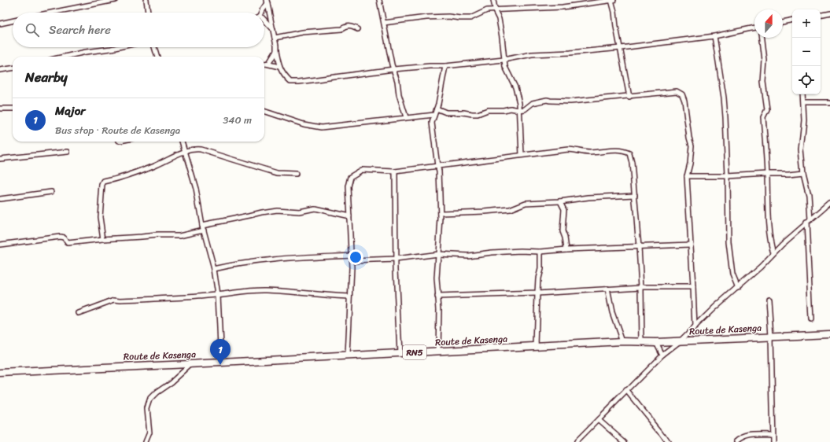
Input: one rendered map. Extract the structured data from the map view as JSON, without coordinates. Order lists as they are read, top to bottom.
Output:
{
  "streets": {
    "highway": ["Route de Kasenga", "RN5"]
  },
  "north": "top",
  "page": {
    "map_buttons": ["+", "−"],
    "search": "Search here",
    "heading": "Nearby",
    "list": [
      {
        "mark": "1",
        "name": "Major",
        "note": "Bus stop · Route de Kasenga",
        "value": "340 m"
      }
    ],
    "pins": "1"
  }
}
